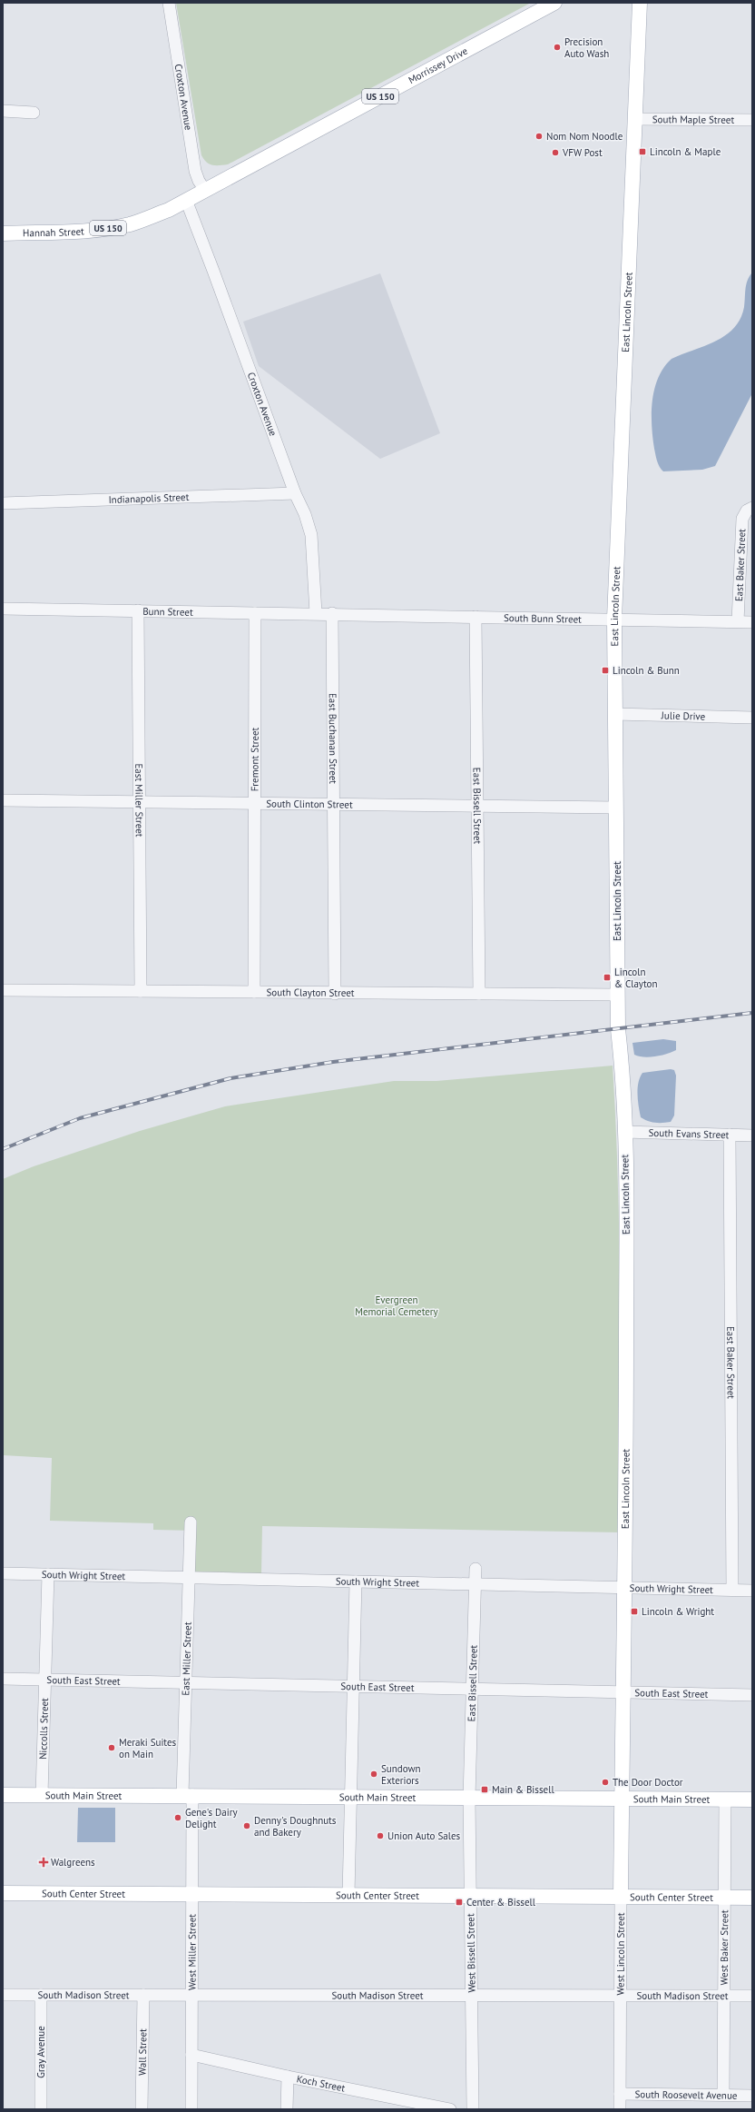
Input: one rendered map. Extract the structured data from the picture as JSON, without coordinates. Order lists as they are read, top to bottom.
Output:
{
  "streets": {
    "main road": [
      "Morrissey Drive",
      "US 150",
      "Hannah Street",
      "East Lincoln Street",
      "South Main Street",
      "South Center Street",
      "West Lincoln Street"
    ],
    "street": [
      "Croxton Avenue",
      "South Maple Street",
      "Indianapolis Street",
      "East Baker Street",
      "Bunn Street",
      "South Bunn Street",
      "Julie Drive",
      "East Buchanan Street",
      "Fremont Street",
      "East Miller Street",
      "South Clinton Street",
      "East Bissell Street",
      "South Clayton Street",
      "South Evans Street",
      "South Wright Street",
      "South East Street",
      "Niccolls Street",
      "West Baker Street",
      "West Miller Street",
      "West Bissell Street",
      "South Madison Street",
      "Gray Avenue",
      "Wall Street",
      "Koch Street",
      "South Roosevelt Avenue"
    ]
  },
  "crossings": [
    ["Morrissey Drive", "Croxton Avenue"],
    ["Morrissey Drive", "Hannah Street"],
    ["Croxton Avenue", "Hannah Street"],
    ["Croxton Avenue", "Indianapolis Street"],
    ["Croxton Avenue", "Bunn Street"],
    ["South Maple Street", "East Lincoln Street"],
    ["East Lincoln Street", "South Bunn Street"],
    ["East Lincoln Street", "Julie Drive"],
    ["East Lincoln Street", "South Clinton Street"],
    ["East Lincoln Street", "South Clayton Street"],
    ["East Lincoln Street", "South Evans Street"],
    ["East Lincoln Street", "South Wright Street"],
    ["East Lincoln Street", "South East Street"],
    ["East Lincoln Street", "South Main Street"],
    ["East Lincoln Street", "West Lincoln Street"],
    ["East Baker Street", "South Bunn Street"],
    ["East Baker Street", "South Evans Street"],
    ["East Baker Street", "South Wright Street"],
    ["Bunn Street", "South Bunn Street"],
    ["Bunn Street", "East Buchanan Street"],
    ["Bunn Street", "Fremont Street"],
    ["Bunn Street", "East Miller Street"],
    ["South Bunn Street", "East Buchanan Street"],
    ["South Bunn Street", "East Bissell Street"],
    ["East Buchanan Street", "South Clinton Street"],
    ["East Buchanan Street", "South Clayton Street"],
    ["Fremont Street", "South Clinton Street"],
    ["Fremont Street", "South Clayton Street"],
    ["East Miller Street", "South Clinton Street"],
    ["East Miller Street", "South Clayton Street"],
    ["East Miller Street", "South Wright Street"],
    ["East Miller Street", "South East Street"],
    ["East Miller Street", "South Main Street"],
    ["East Miller Street", "West Miller Street"],
    ["South Clinton Street", "East Bissell Street"],
    ["East Bissell Street", "South Clayton Street"],
    ["East Bissell Street", "South Wright Street"],
    ["East Bissell Street", "South East Street"],
    ["East Bissell Street", "South Main Street"],
    ["East Bissell Street", "West Bissell Street"],
    ["South Wright Street", "Niccolls Street"],
    ["South East Street", "Niccolls Street"],
    ["Niccolls Street", "South Main Street"],
    ["South Main Street", "West Baker Street"],
    ["South Main Street", "West Miller Street"],
    ["South Main Street", "West Bissell Street"],
    ["South Main Street", "West Lincoln Street"],
    ["South Center Street", "West Baker Street"],
    ["South Center Street", "West Miller Street"],
    ["South Center Street", "West Bissell Street"],
    ["South Center Street", "West Lincoln Street"],
    ["West Baker Street", "South Madison Street"],
    ["West Baker Street", "South Roosevelt Avenue"],
    ["West Miller Street", "South Madison Street"],
    ["West Miller Street", "Koch Street"],
    ["West Bissell Street", "South Madison Street"],
    ["West Lincoln Street", "South Madison Street"],
    ["West Lincoln Street", "South Roosevelt Avenue"],
    ["South Madison Street", "Gray Avenue"],
    ["South Madison Street", "Wall Street"]
  ],
  "parks": ["Evergreen Memorial Cemetery"],
  "places": {
    "other": [
      "Precision Auto Wash",
      "Nom Nom Noodle",
      "VFW Post",
      "Meraki Suites on Main",
      "Sundown Exteriors",
      "The Door Doctor",
      "Gene's Dairy Delight",
      "Denny's Doughnuts and Bakery",
      "Union Auto Sales"
    ],
    "transit": [
      "Lincoln & Maple",
      "Lincoln & Bunn",
      "Lincoln & Clayton",
      "Lincoln & Wright",
      "Main & Bissell",
      "Center & Bissell"
    ],
    "health": ["Walgreens"]
  }
}
